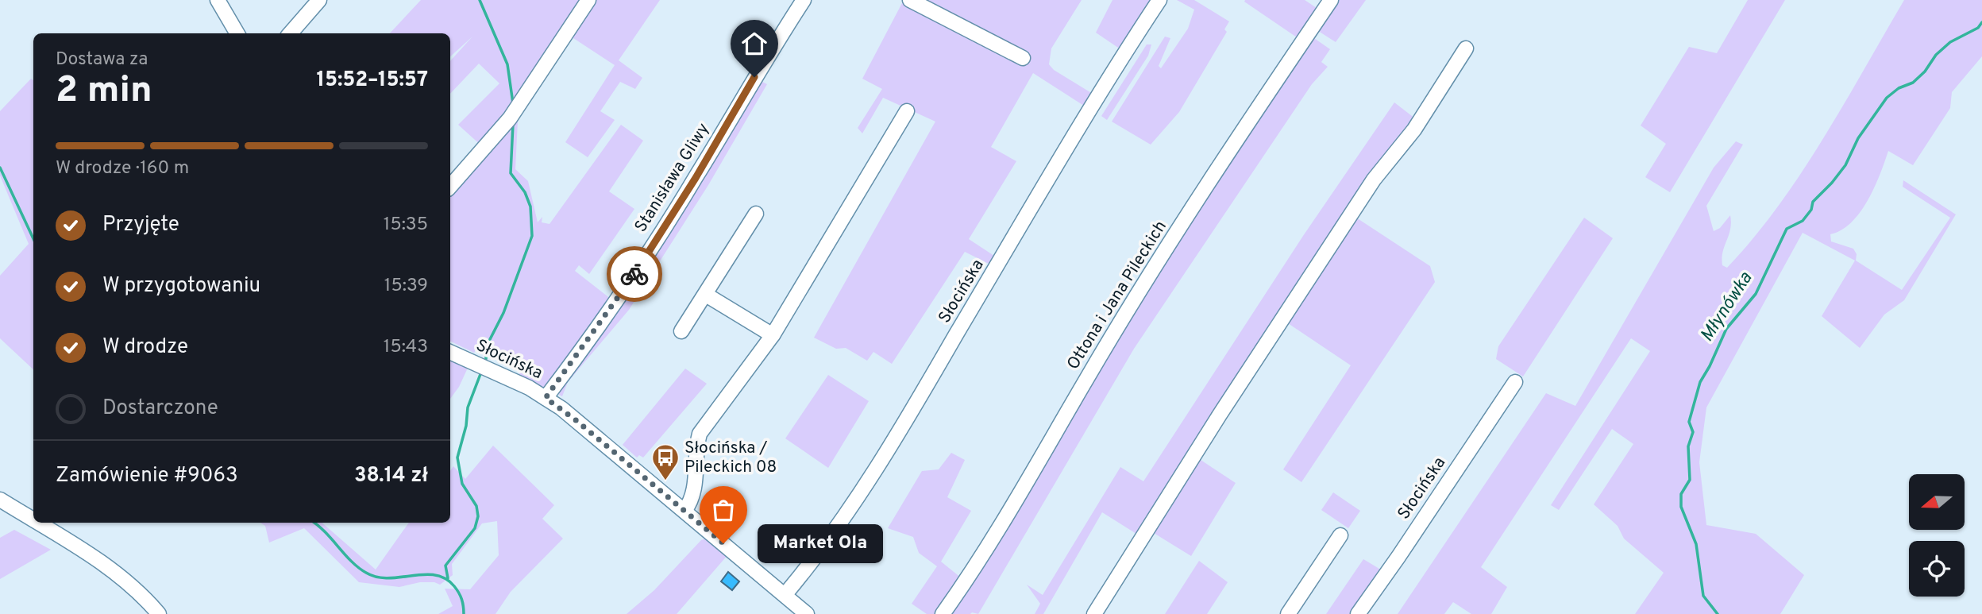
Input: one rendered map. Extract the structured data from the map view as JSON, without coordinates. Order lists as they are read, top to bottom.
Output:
{
  "streets": {
    "street": ["Stanisława Gliwy", "Słocińska", "Ottona i Jana Pileckich"]
  },
  "crossings": [
    ["Stanisława Gliwy", "Słocińska"]
  ],
  "water": ["Młynówka"],
  "places": {
    "bus stop": ["Słocińska / Pileckich 08"],
    "other": ["Market Ola"]
  },
  "north": "left",
  "page": {
    "heading": ["2 min", "Dostawa za", "15:52–15:57"],
    "panel": ["Zamówienie #9063", "38.14 zł"],
    "bar": "W drodze · 160 m",
    "list": [
      ["Przyjęte", "15:35"],
      ["W przygotowaniu", "15:39"],
      ["W drodze", "15:43"],
      "Dostarczone"
    ],
    "bubble": "Market Ola"
  }
}
